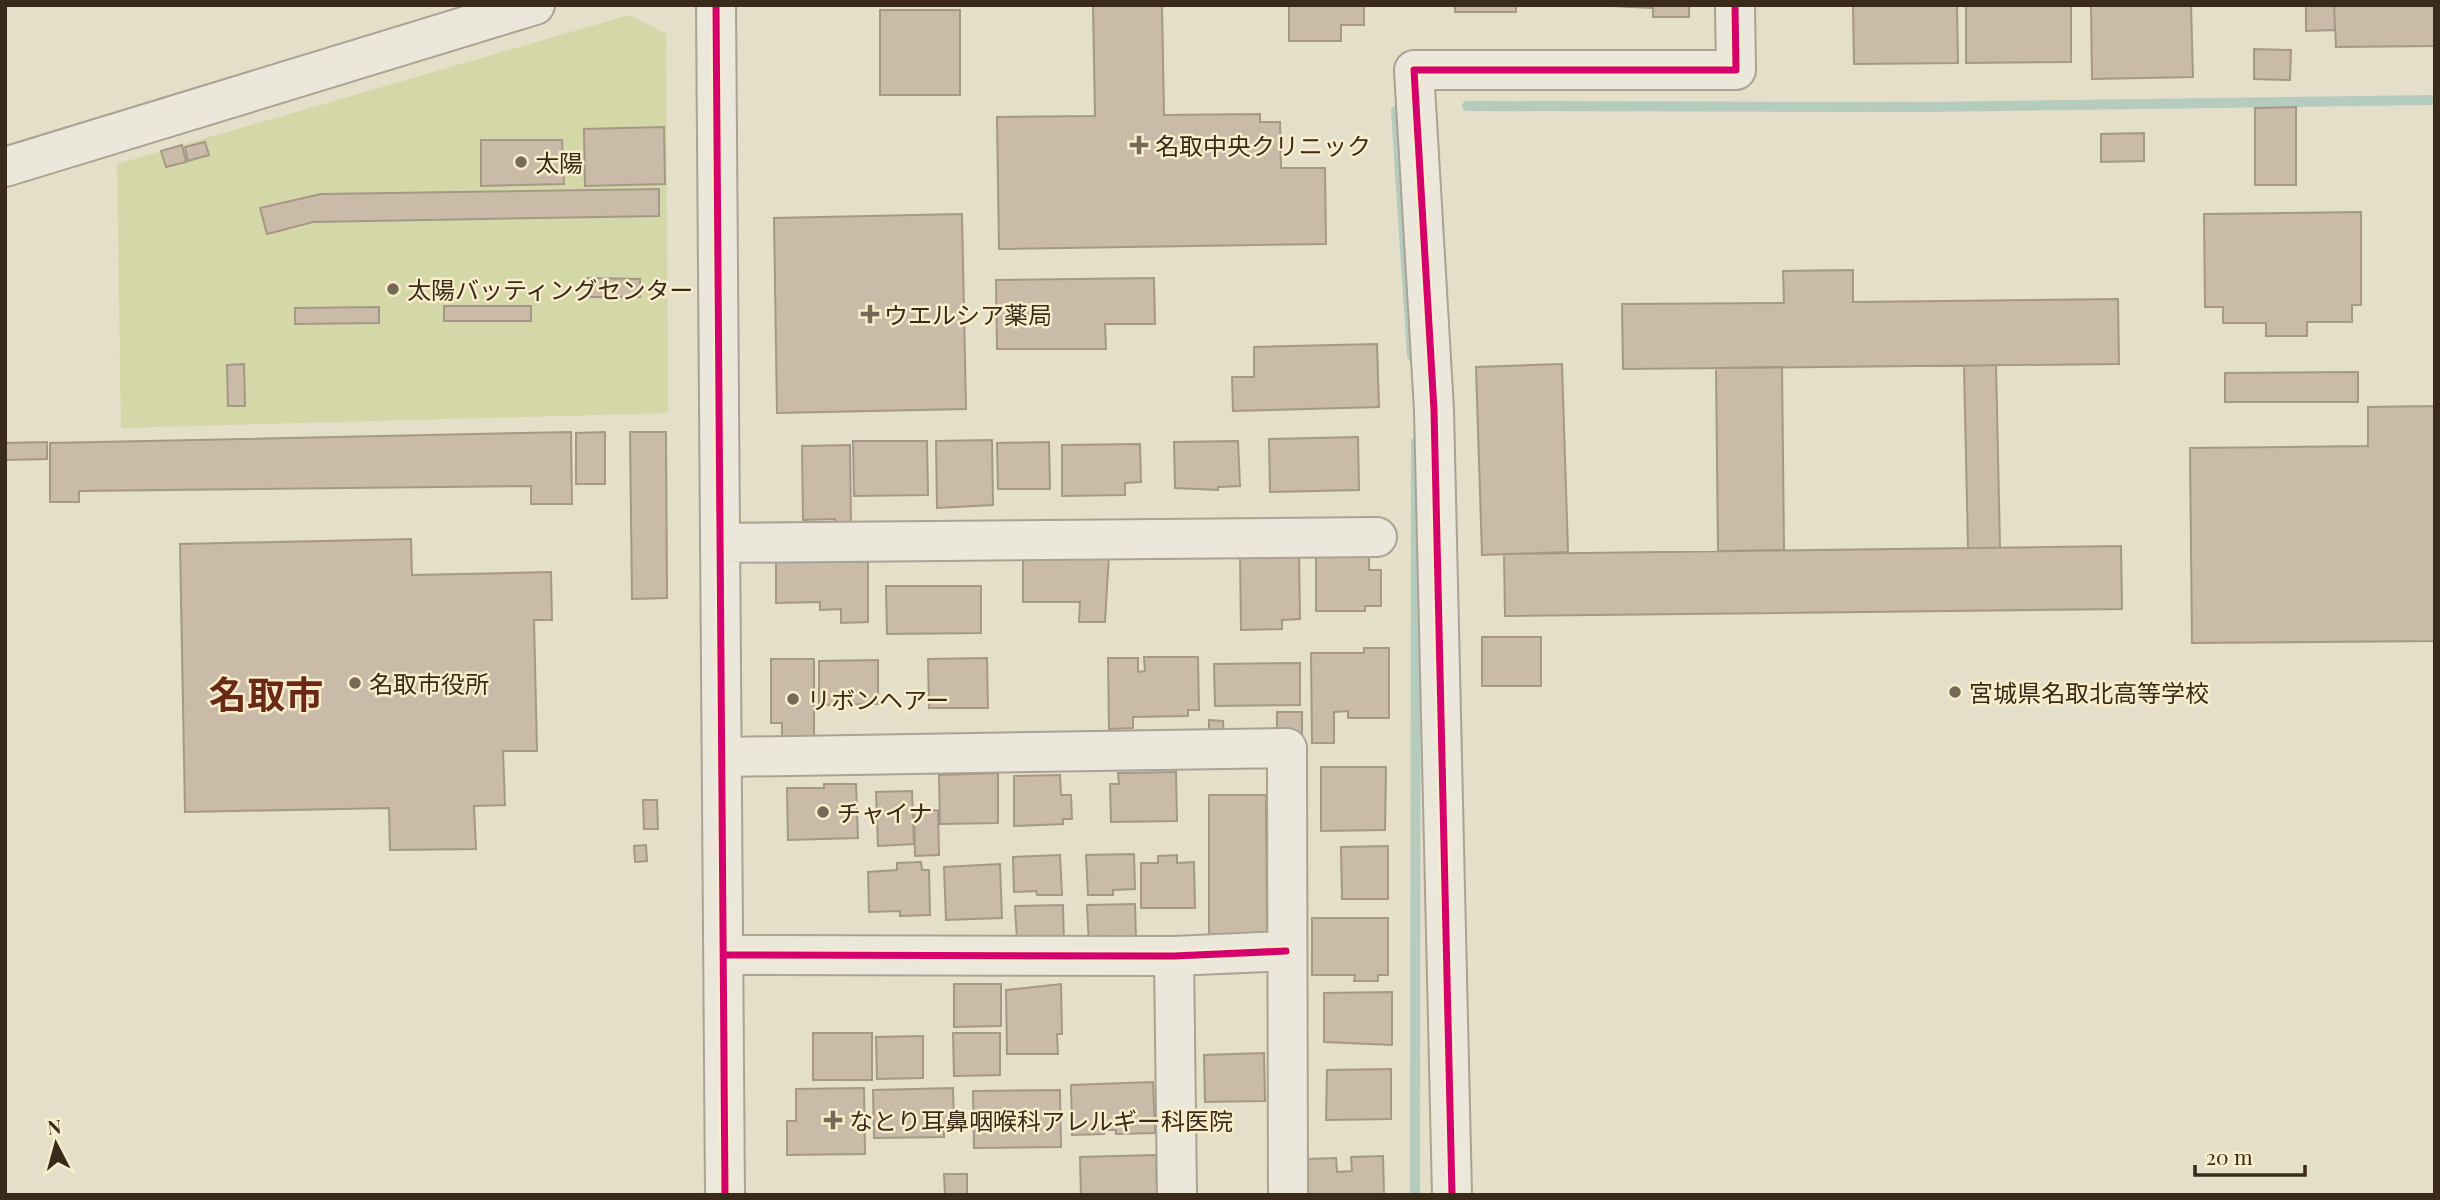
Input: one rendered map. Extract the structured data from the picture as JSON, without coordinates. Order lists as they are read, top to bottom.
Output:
{
  "districts": ["名取市"],
  "places": {
    "health": ["名取中央クリニック", "ウエルシア薬局", "なとり耳鼻咽喉科アレルギー科医院"],
    "other": [
      "太陽",
      "太陽バッティングセンター",
      "名取市役所",
      "宮城県名取北高等学校",
      "リボンヘアー",
      "チャイナ"
    ]
  },
  "scale_bar": "20 m",
  "north": "top"
}
